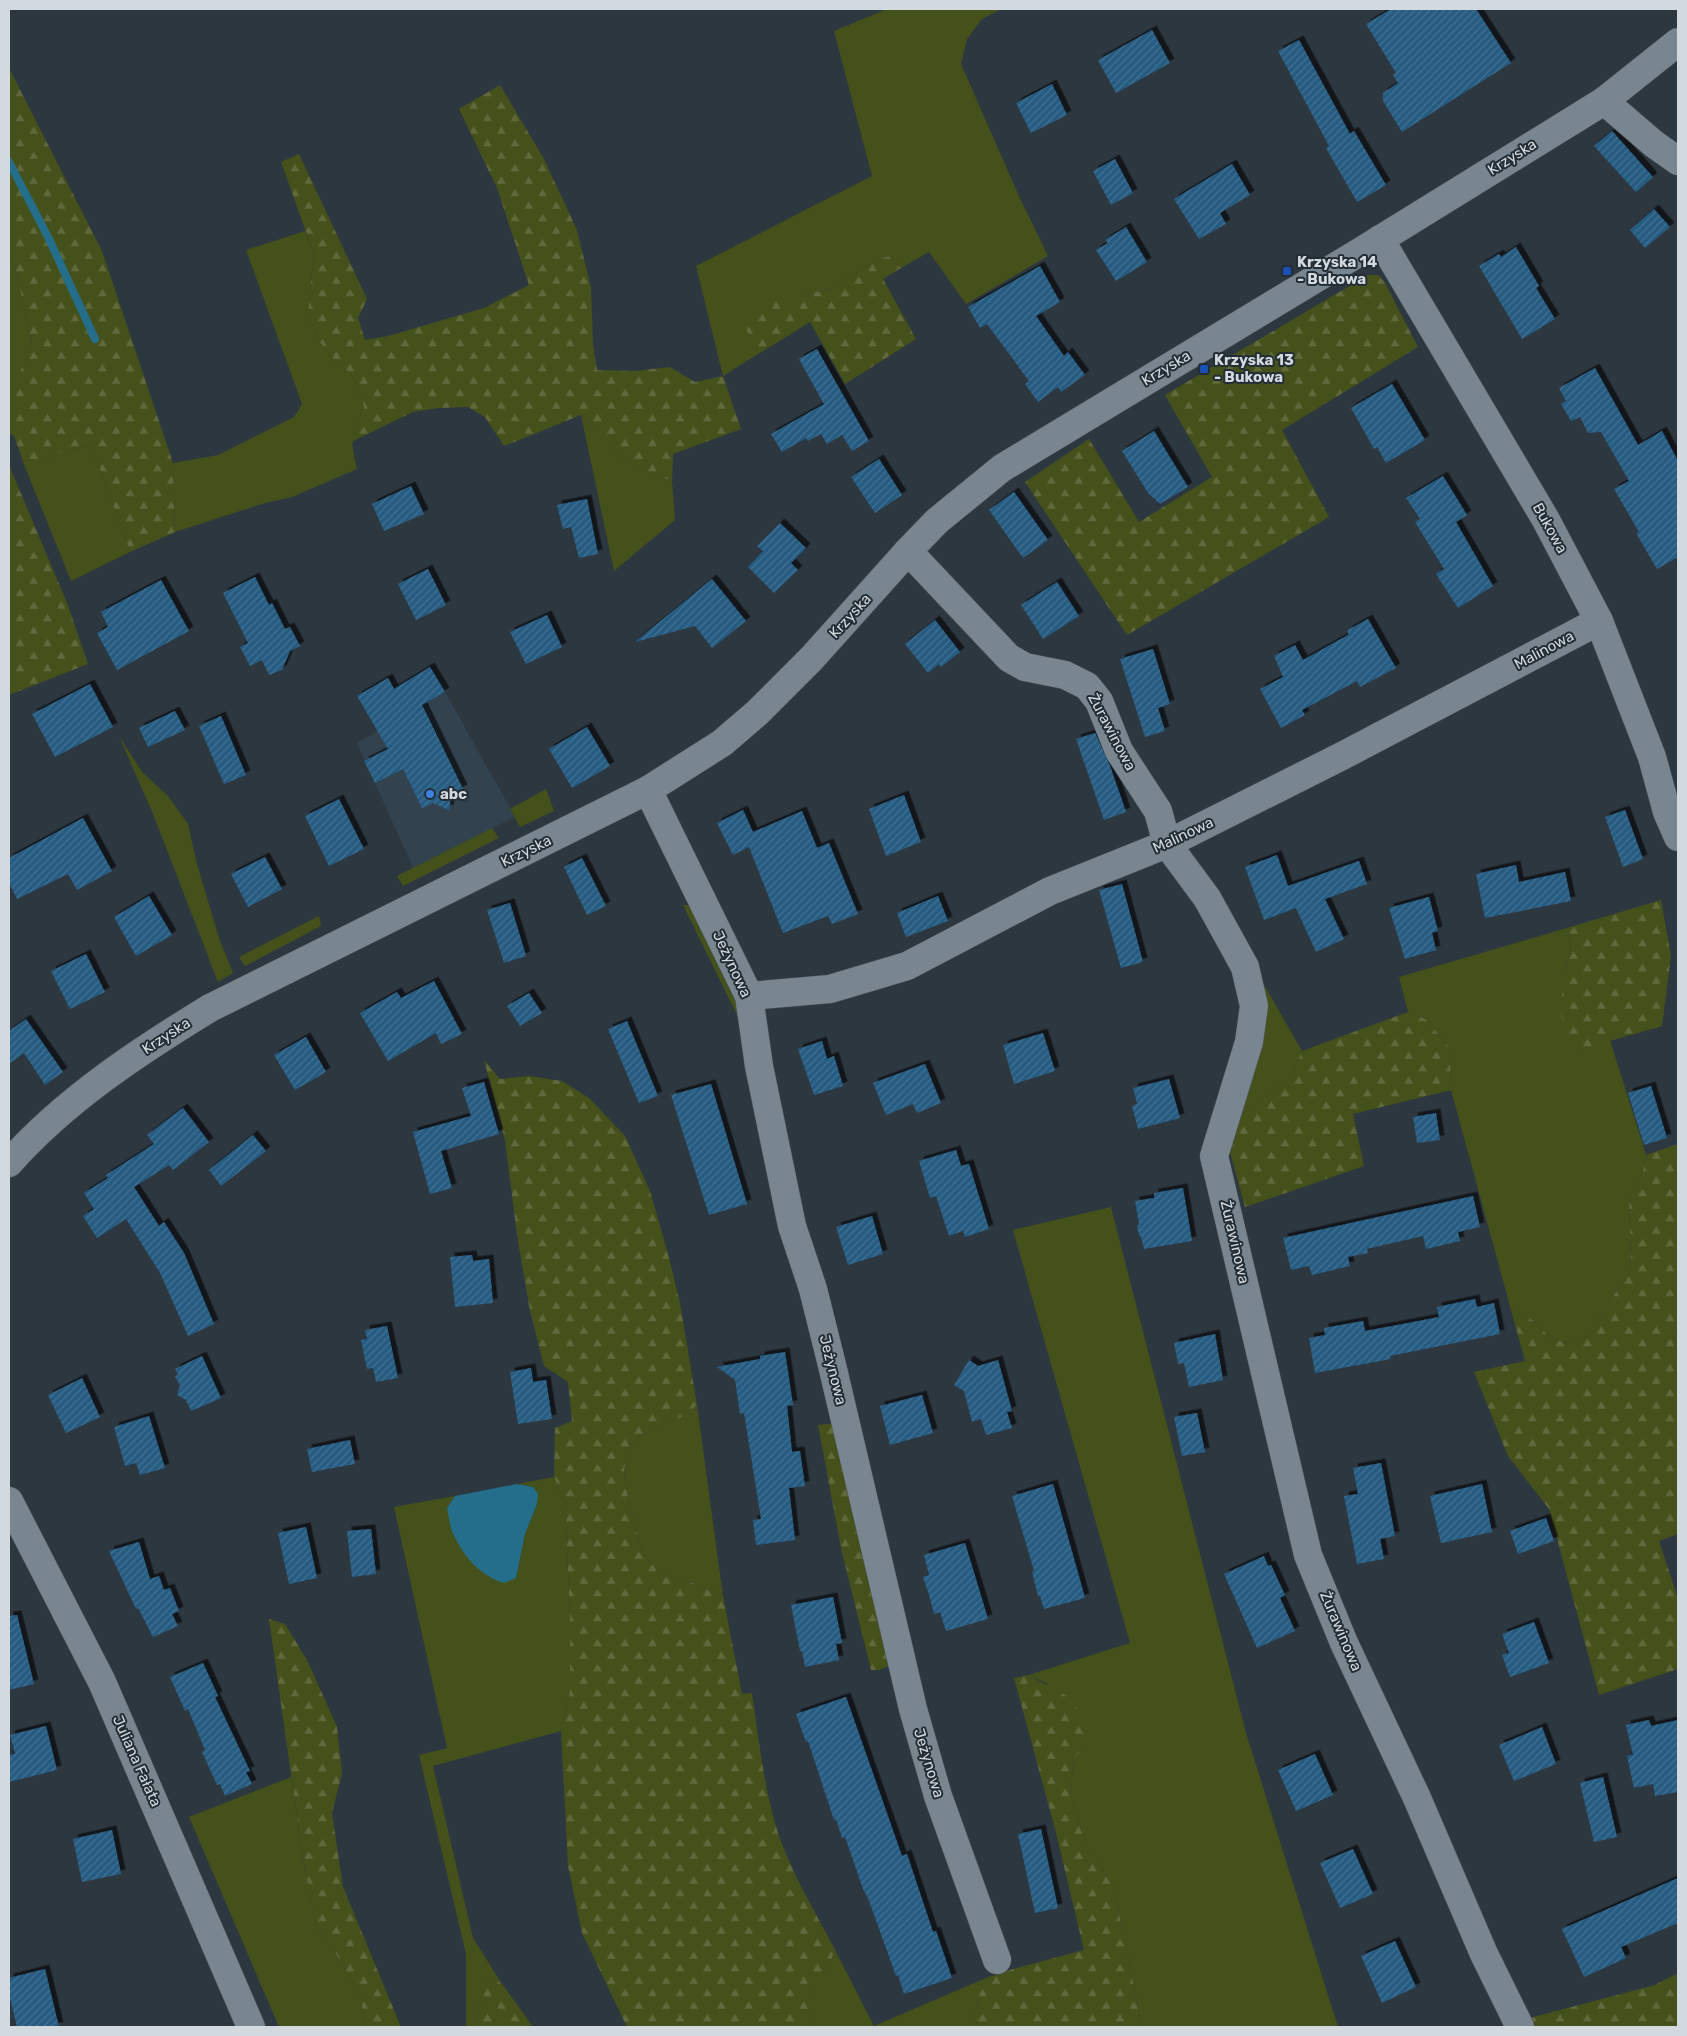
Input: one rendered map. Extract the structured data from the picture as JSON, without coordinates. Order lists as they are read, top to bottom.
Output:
{
  "streets": {
    "street": [
      "Krzyska",
      "Bukowa",
      "Malinowa",
      "Żurawinowa",
      "Jeżynowa",
      "Juliana Fałata"
    ]
  },
  "crossings": [
    ["Krzyska", "Bukowa"],
    ["Krzyska", "Żurawinowa"],
    ["Krzyska", "Jeżynowa"],
    ["Bukowa", "Malinowa"],
    ["Malinowa", "Żurawinowa"],
    ["Malinowa", "Jeżynowa"]
  ],
  "places": {
    "transit": ["Krzyska 14 - Bukowa", "Krzyska 13 - Bukowa"],
    "other": ["abc"]
  }
}
